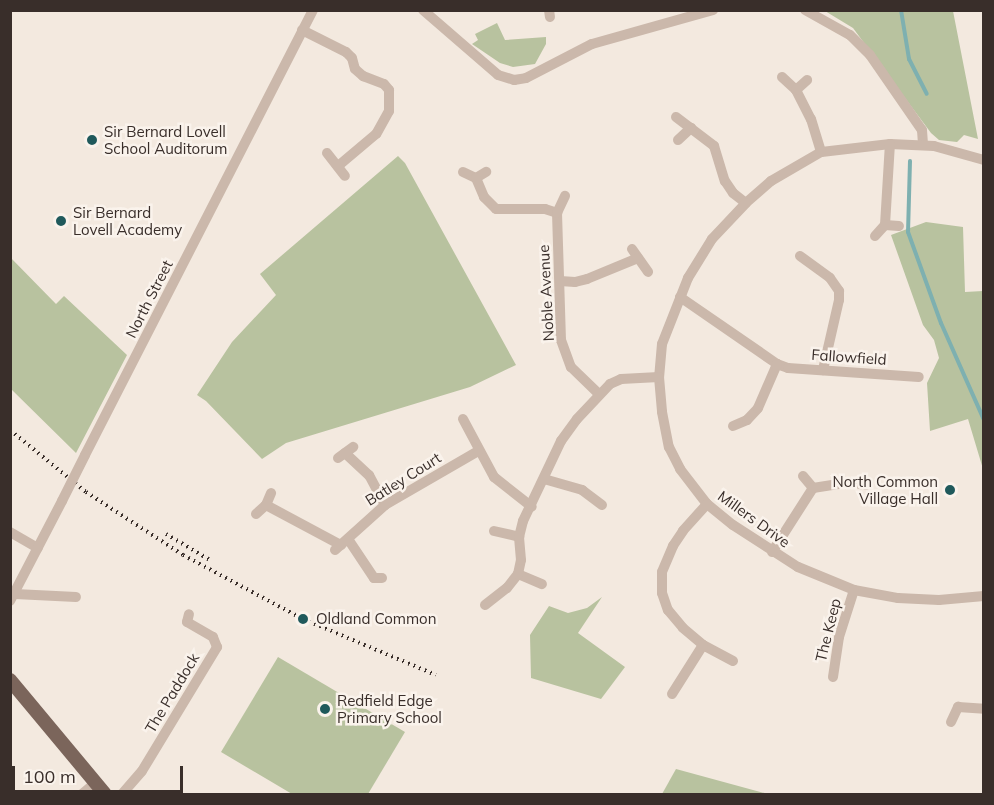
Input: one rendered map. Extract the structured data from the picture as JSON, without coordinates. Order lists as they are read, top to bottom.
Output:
{
  "streets": {
    "street": [
      "Noble Avenue",
      "North Street",
      "Fallowfield",
      "Batley Court",
      "Millers Drive",
      "The Keep",
      "The Paddock"
    ]
  },
  "crossings": [
    ["Fallowfield", "Millers Drive"],
    ["Millers Drive", "The Keep"]
  ],
  "places": [
    "Sir Bernard Lovell School Auditorum",
    "Sir Bernard Lovell Academy",
    "North Common Village Hall",
    "Oldland Common",
    "Redfield Edge Primary School"
  ],
  "scale_bar": "100 m"
}
